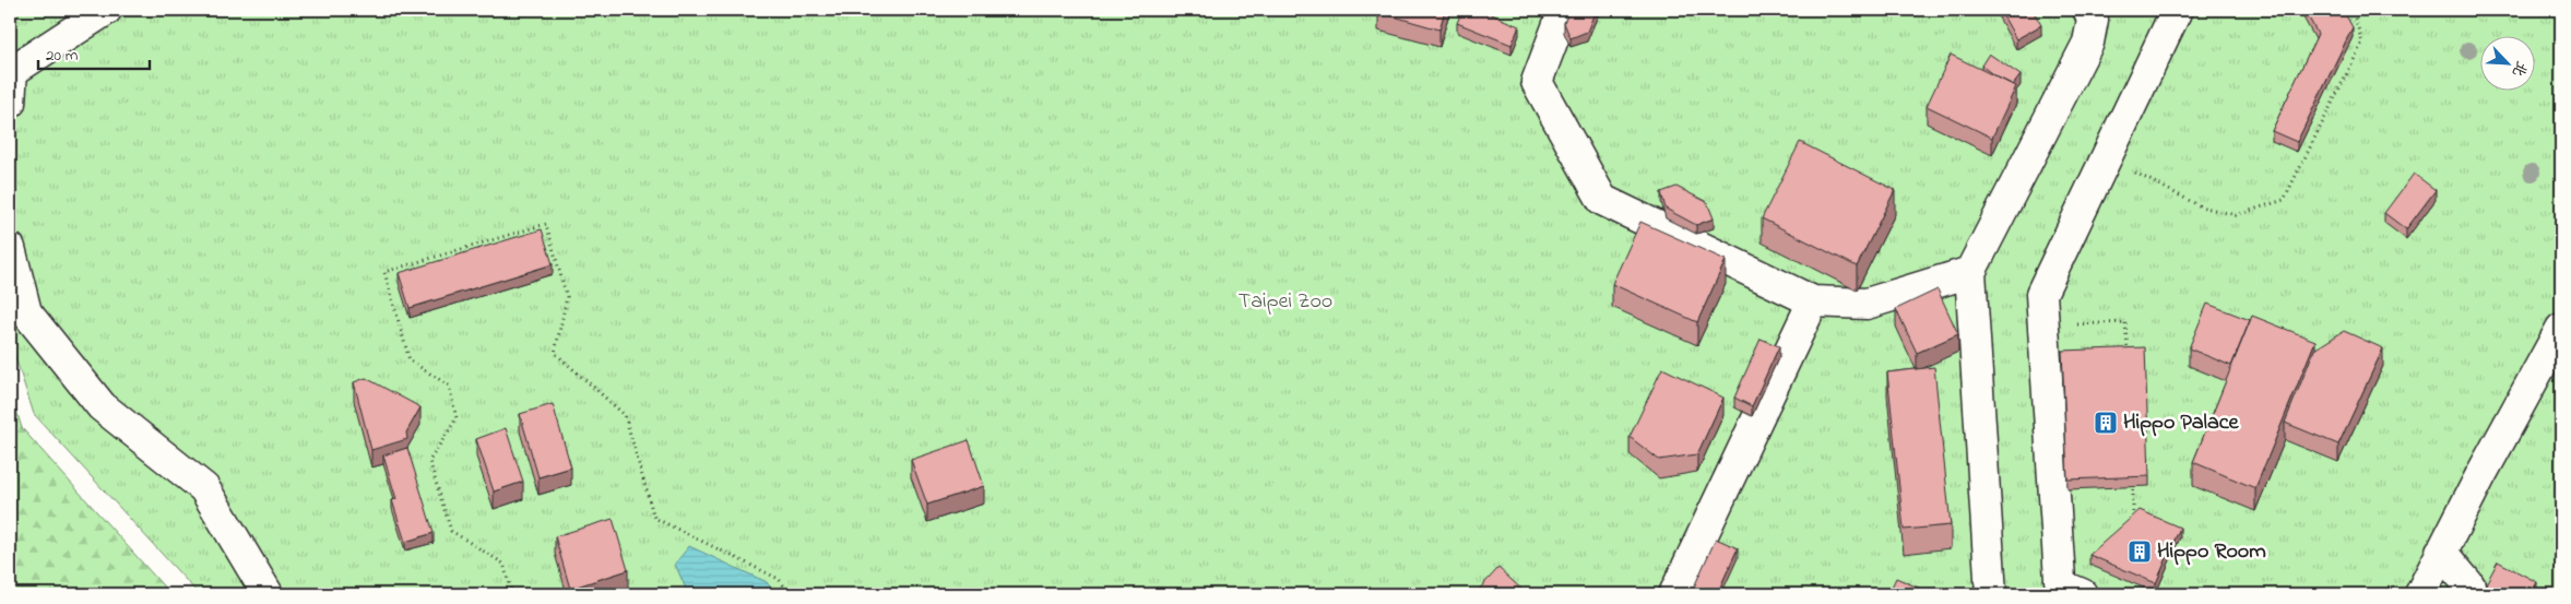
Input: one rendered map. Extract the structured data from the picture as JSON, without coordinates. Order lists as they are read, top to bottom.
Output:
{
  "parks": ["Taipei Zoo"],
  "places": {
    "building": ["Hippo Palace", "Hippo Room"]
  },
  "scale_bar": "20 m",
  "north": "bottom right"
}
